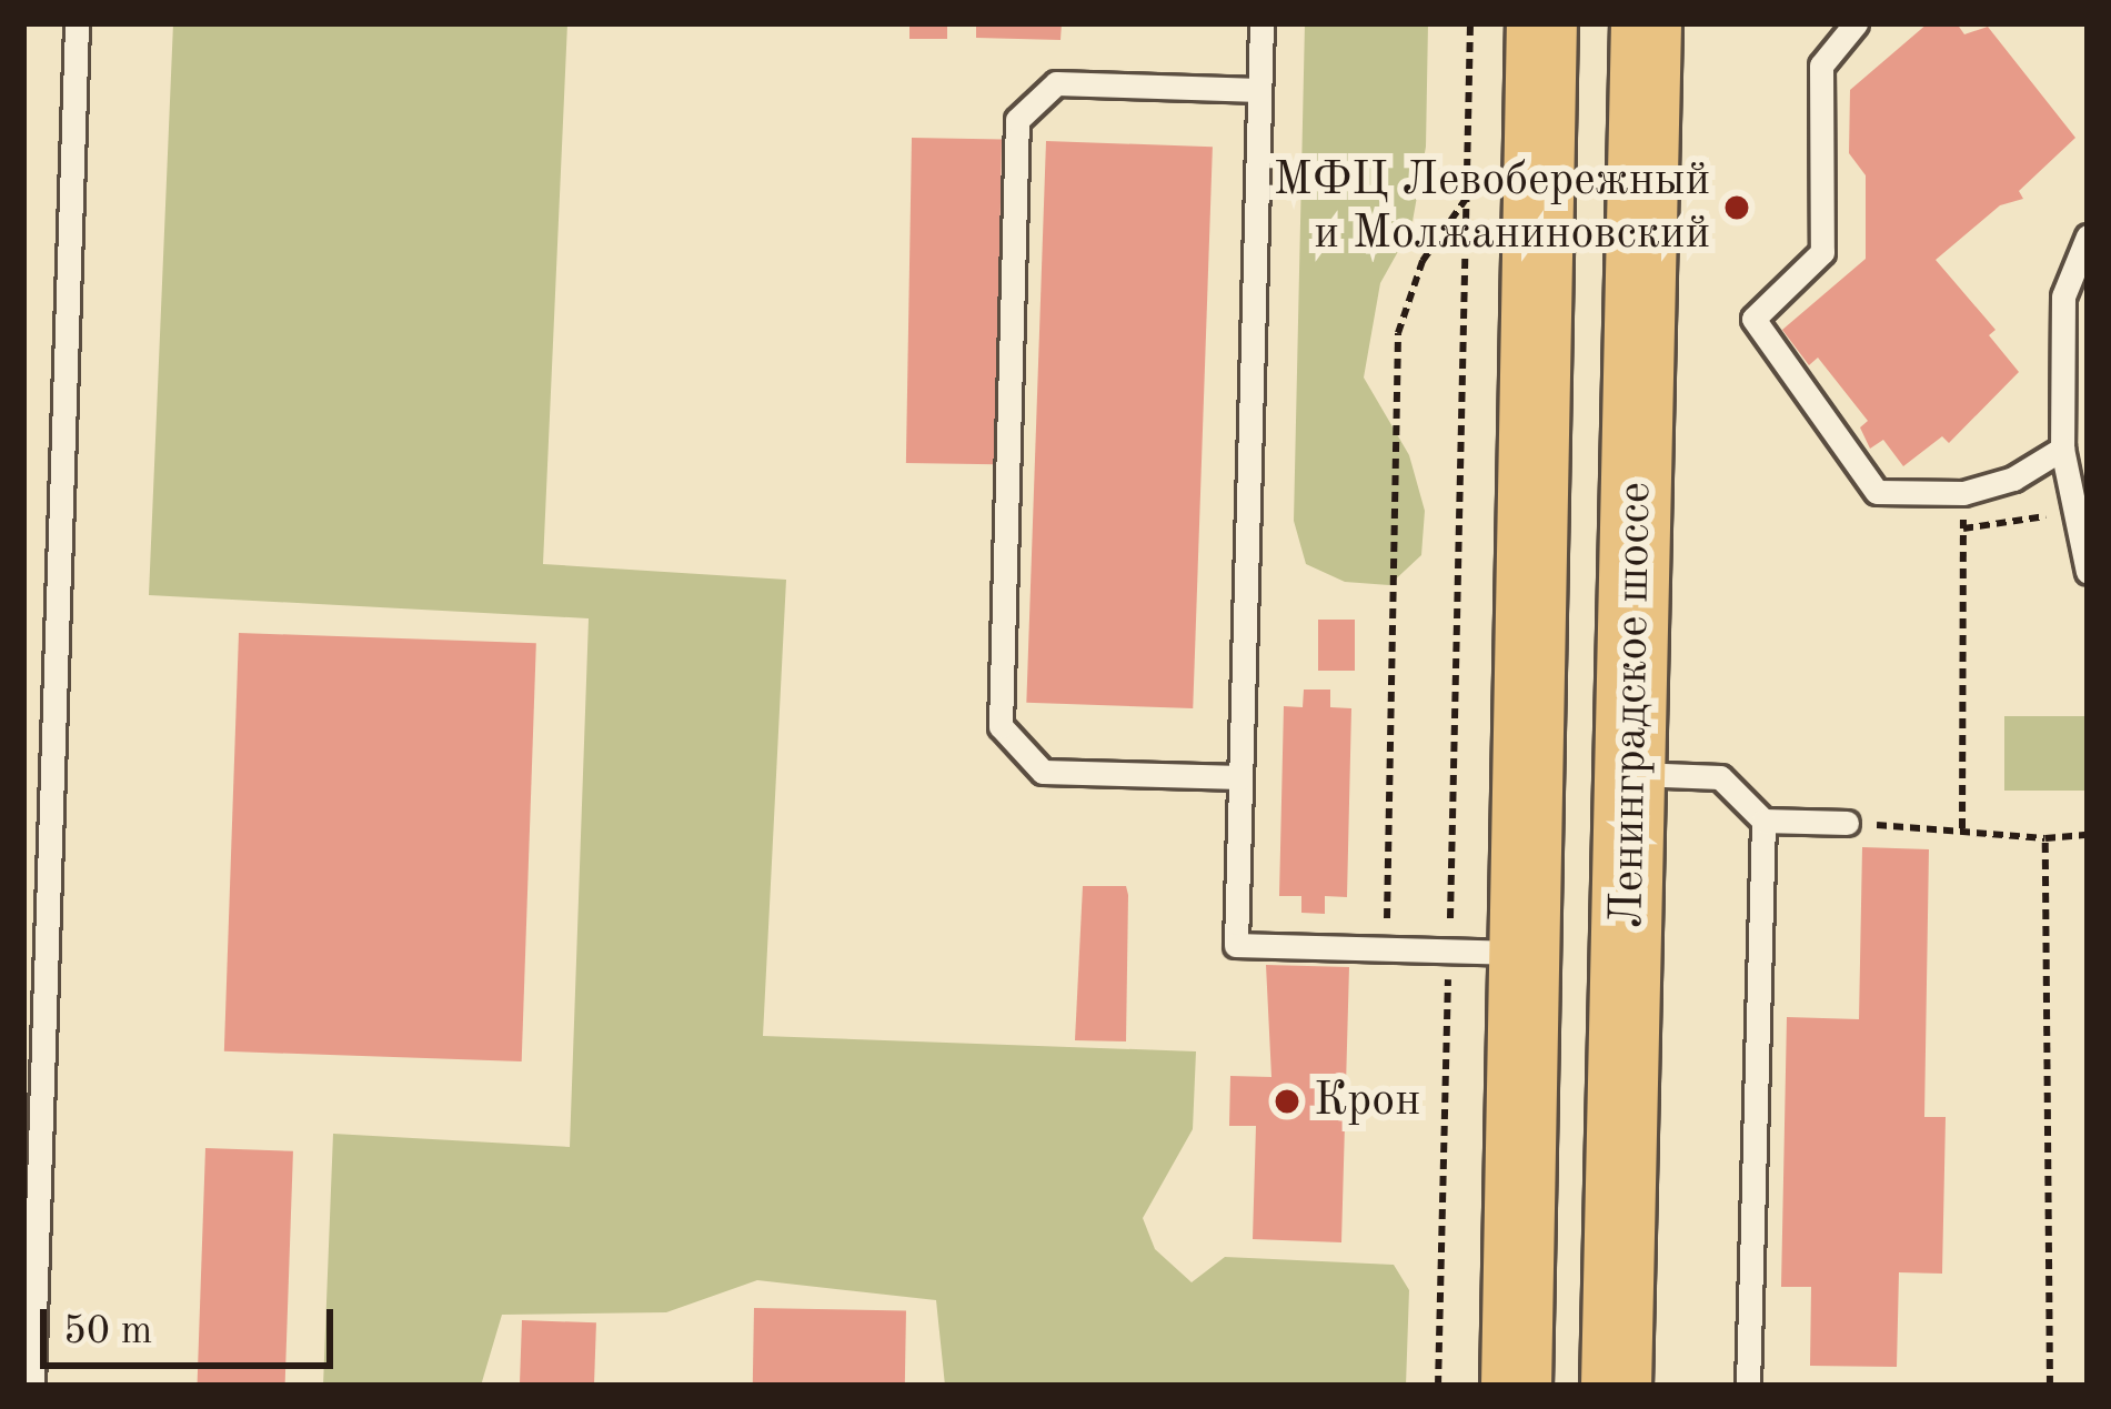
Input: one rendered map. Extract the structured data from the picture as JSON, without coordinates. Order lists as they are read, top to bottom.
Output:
{
  "streets": {
    "main road": ["Ленинградское шоссе"]
  },
  "places": ["МФЦ Левобережный и Молжаниновский", "Крон"],
  "scale_bar": "50 m"
}
